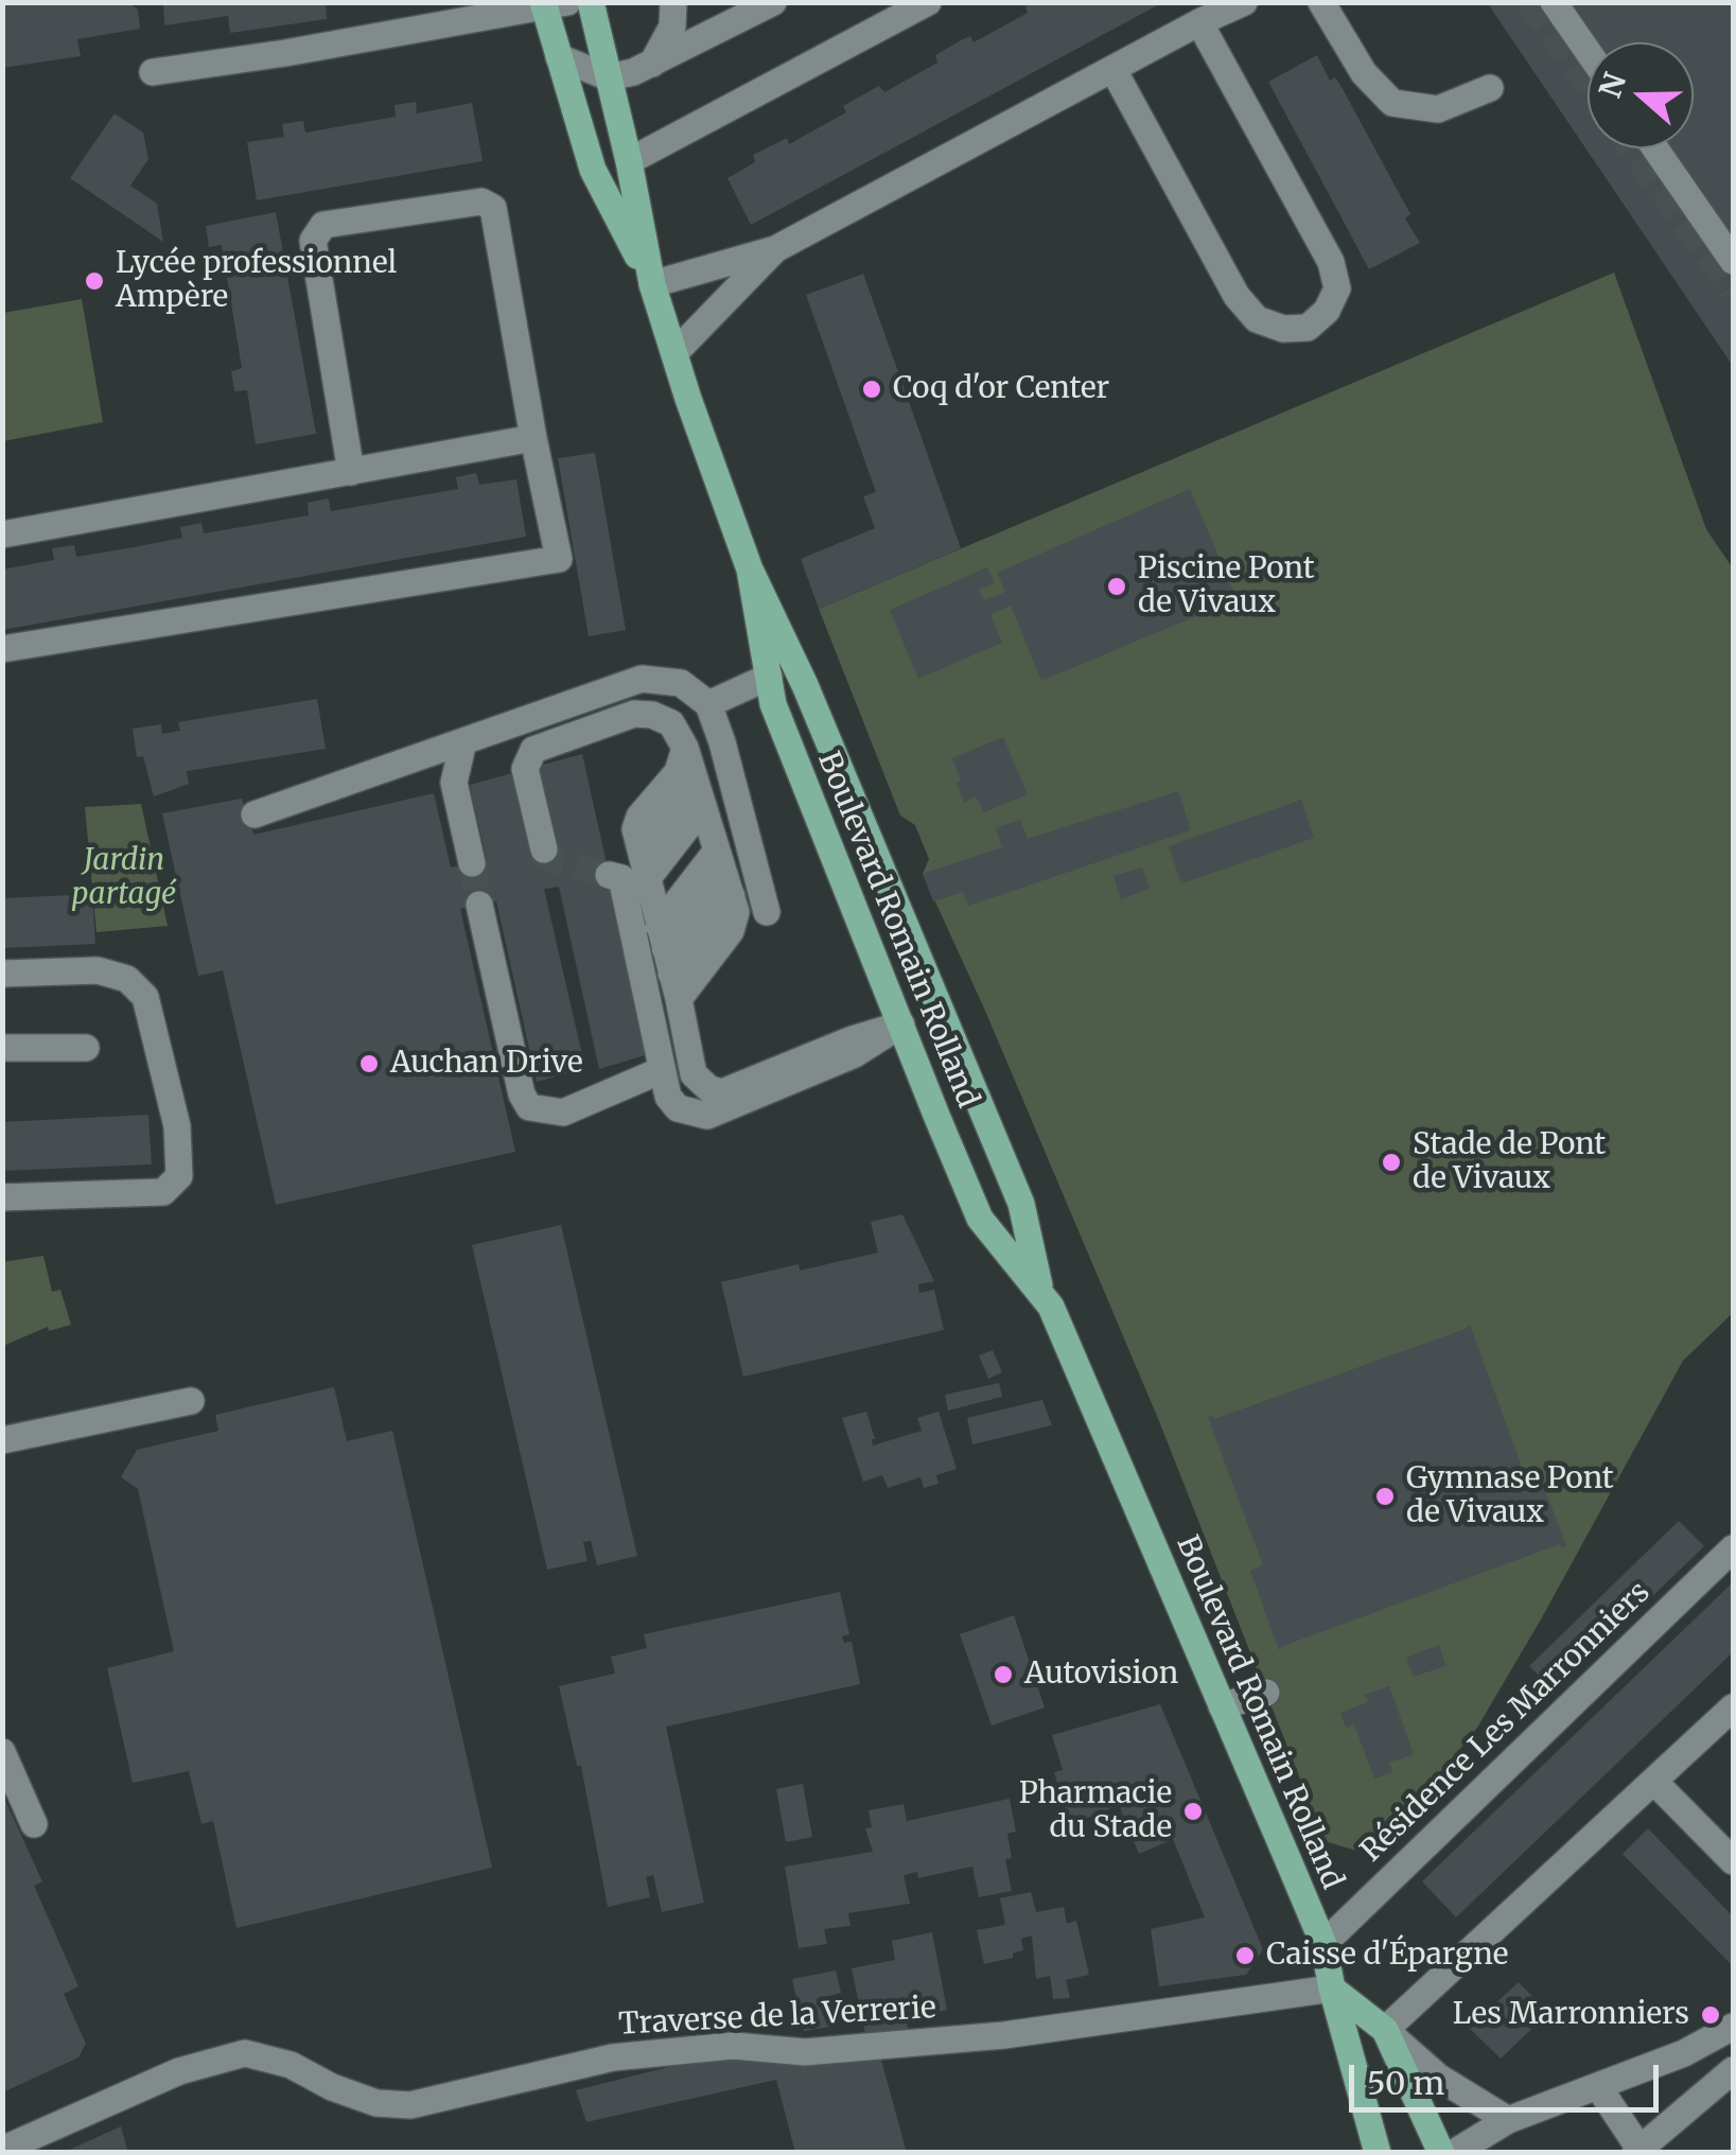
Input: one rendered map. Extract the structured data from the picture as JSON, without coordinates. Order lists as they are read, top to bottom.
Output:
{
  "streets": {
    "main road": ["Boulevard Romain Rolland"],
    "street": ["Résidence Les Marronniers", "Traverse de la Verrerie"]
  },
  "crossings": [
    ["Boulevard Romain Rolland", "Résidence Les Marronniers"],
    ["Boulevard Romain Rolland", "Traverse de la Verrerie"]
  ],
  "parks": ["Jardin partagé"],
  "places": [
    "Lycée professionnel Ampère",
    "Coq d'or Center",
    "Piscine Pont de Vivaux",
    "Auchan Drive",
    "Stade de Pont de Vivaux",
    "Gymnase Pont de Vivaux",
    "Autovision",
    "Pharmacie du Stade",
    "Caisse d'Épargne",
    "Les Marronniers"
  ],
  "scale_bar": "50 m",
  "north": "left"
}
